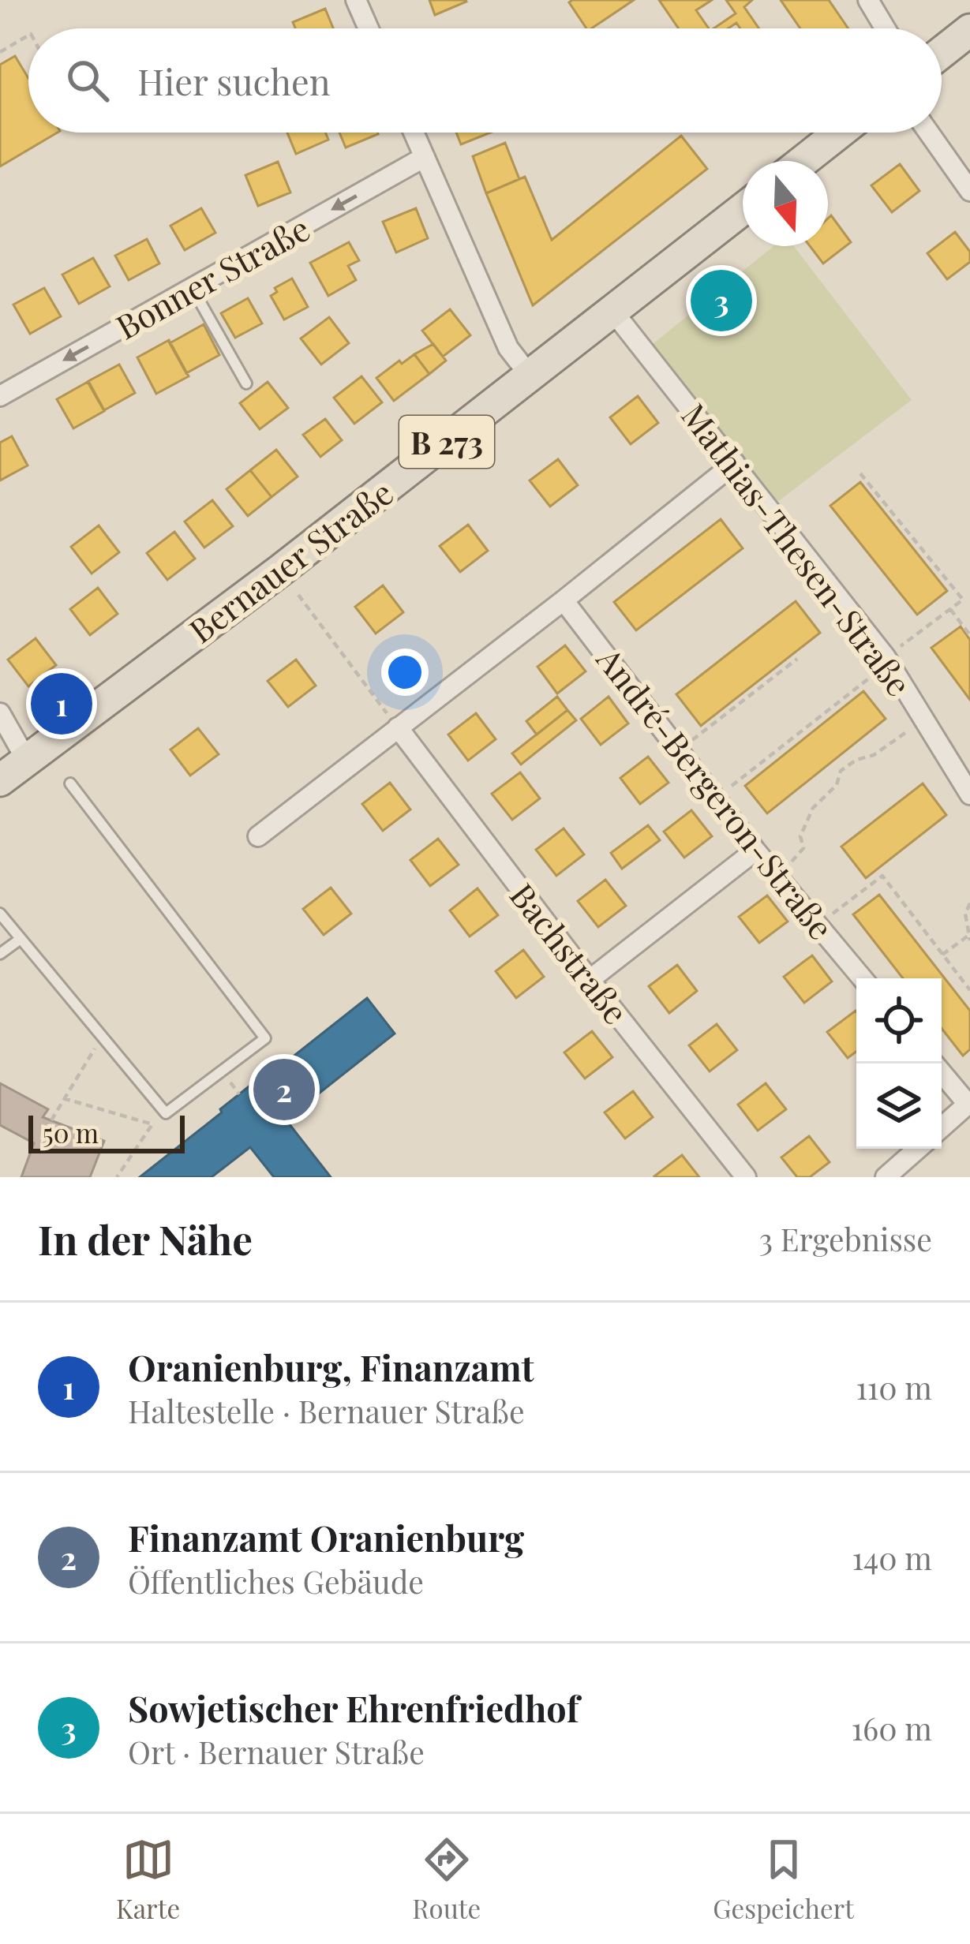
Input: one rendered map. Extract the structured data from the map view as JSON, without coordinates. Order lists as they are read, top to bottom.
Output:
{
  "streets": {
    "main road": ["B 273", "Bernauer Straße"],
    "street": [
      "Bonner Straße",
      "Mathias-Thesen-Straße",
      "André-Bergeron-Straße",
      "Bachstraße"
    ]
  },
  "crossings": [
    ["Mathias-Thesen-Straße", "Bernauer Straße"]
  ],
  "one_way": ["Bonner Straße"],
  "scale_bar": "50 m",
  "north": "bottom",
  "page": {
    "search": "Hier suchen",
    "pins": ["3", "1", "2"],
    "scale": "50 m",
    "heading": ["In der Nähe", "3 Ergebnisse"],
    "list": [
      {
        "mark": "1",
        "name": "Oranienburg, Finanzamt",
        "note": "Haltestelle · Bernauer Straße",
        "value": "110 m"
      },
      {
        "mark": "2",
        "name": "Finanzamt Oranienburg",
        "note": "Öffentliches Gebäude",
        "value": "140 m"
      },
      {
        "mark": "3",
        "name": "Sowjetischer Ehrenfriedhof",
        "note": "Ort · Bernauer Straße",
        "value": "160 m"
      }
    ],
    "nav": ["Karte", "Route", "Gespeichert"]
  }
}
